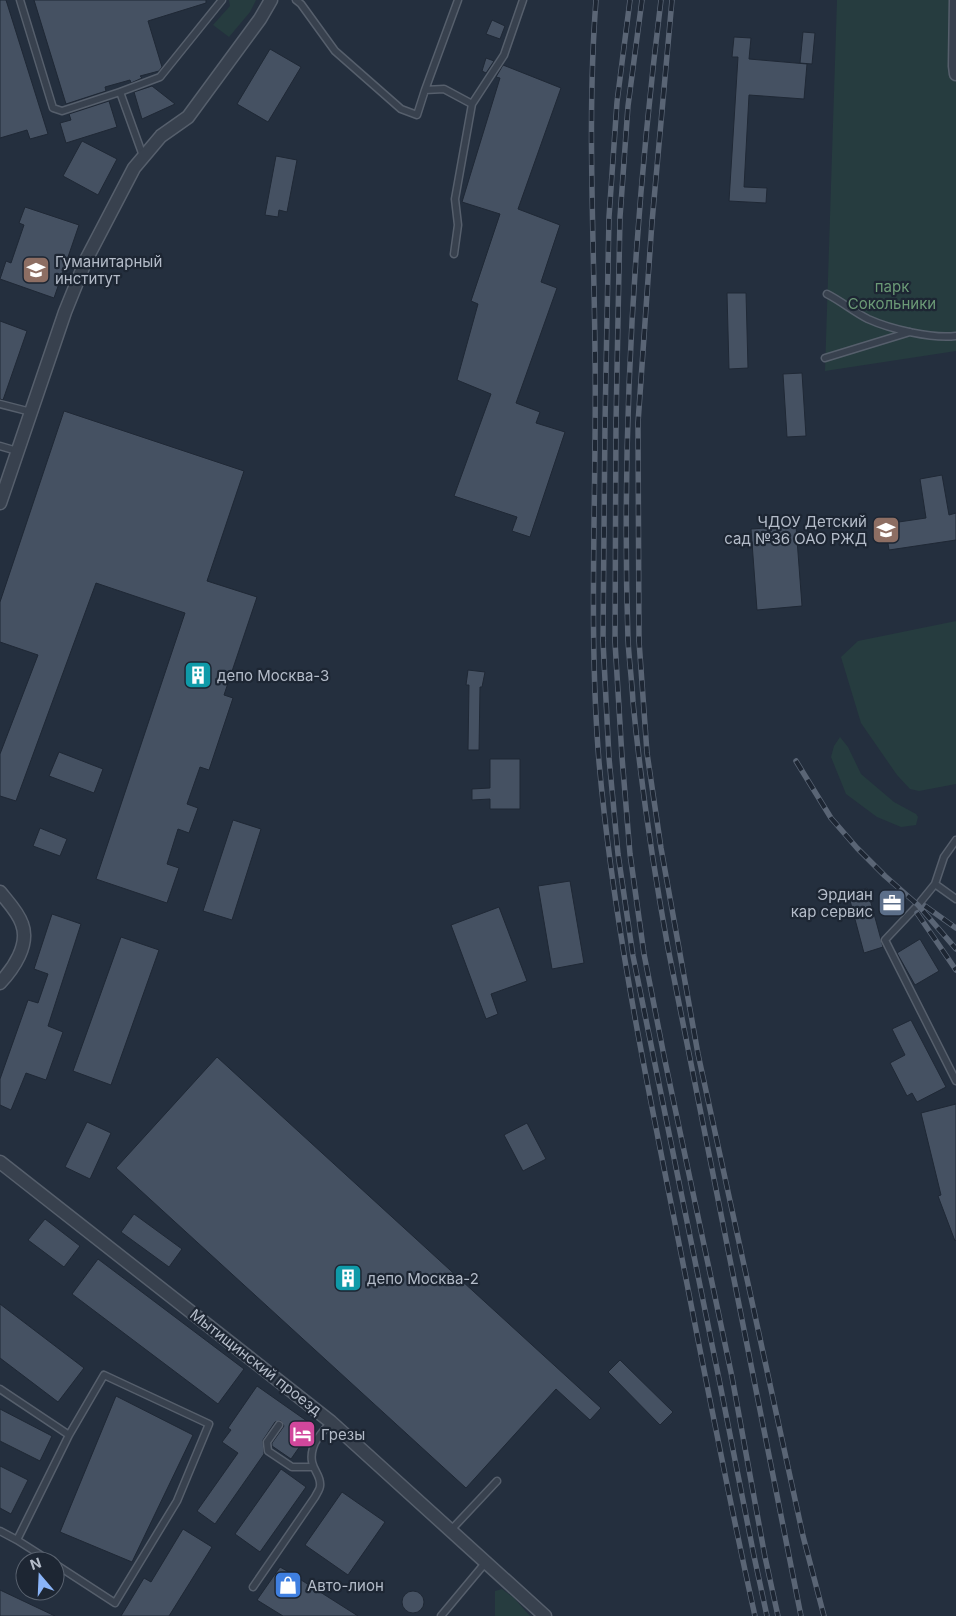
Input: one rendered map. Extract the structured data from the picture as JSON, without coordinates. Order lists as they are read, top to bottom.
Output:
{
  "streets": {
    "street": ["Мытищинский проезд"]
  },
  "parks": ["парк Сокольники"],
  "places": {
    "school or university": ["Гуманитарный институт", "ЧДОУ Детский сад №36 ОАО РЖД"],
    "building": ["депо Москва-3", "депо Москва-2"],
    "office": ["Эрдиан кар сервис"],
    "hotel": ["Грезы"],
    "shop": ["Авто-лион"]
  },
  "north": "top"
}
